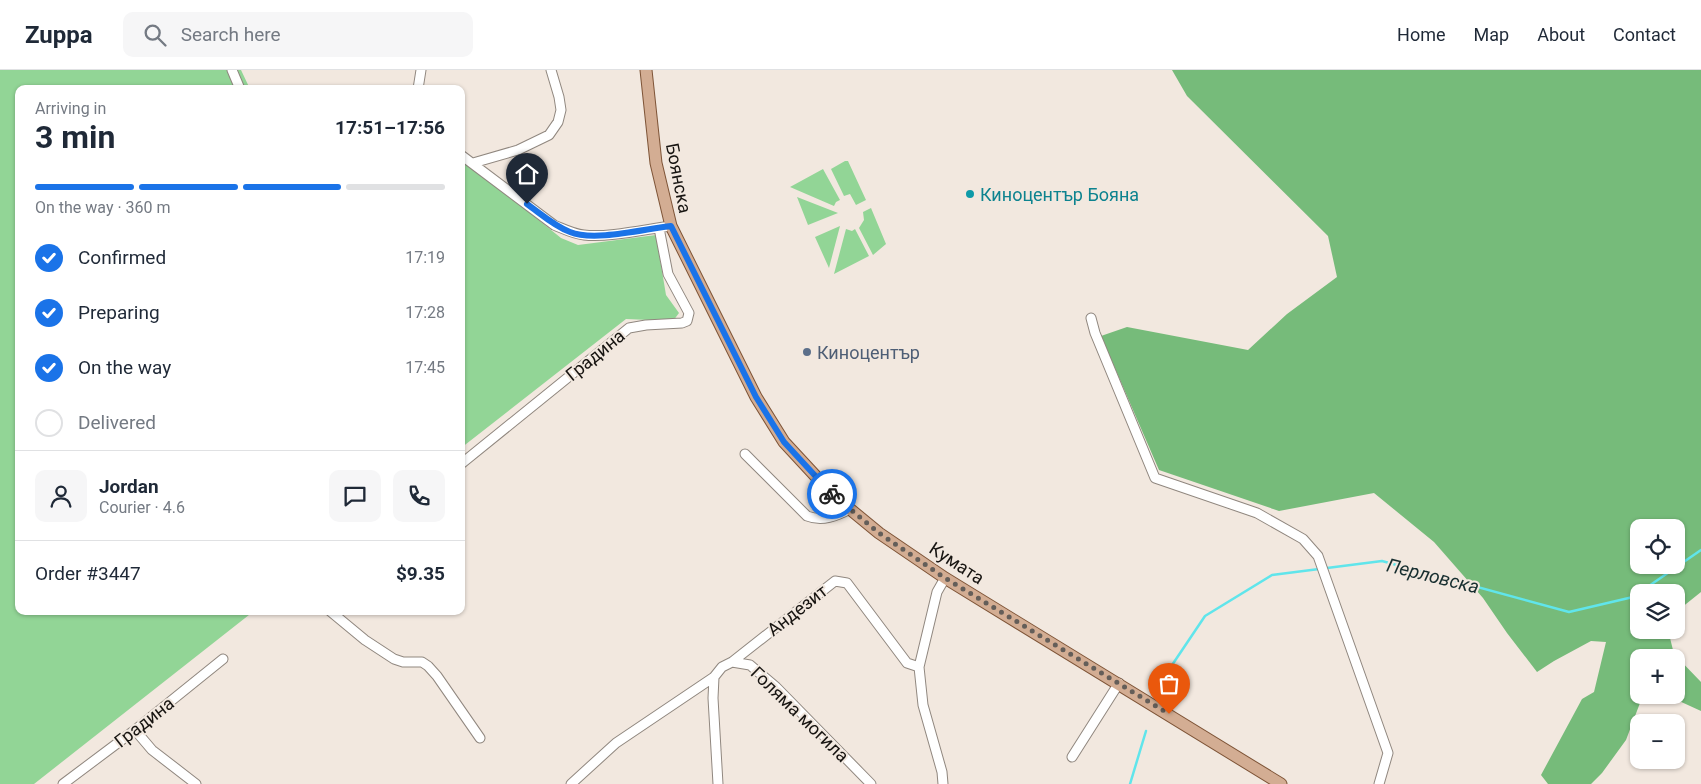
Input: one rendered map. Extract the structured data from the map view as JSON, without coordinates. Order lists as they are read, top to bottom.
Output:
{
  "streets": {
    "main road": ["Боянска", "Кумата"],
    "street": ["Градина", "Андезит", "Голяма могила"]
  },
  "crossings": [
    ["Боянска", "Кумата"],
    ["Андезит", "Голяма могила"]
  ],
  "water": ["Перловска"],
  "places": ["Киноцентър Бояна", "Киноцентър"],
  "page": {
    "header": "Zuppa",
    "search": "Search here",
    "nav": [
      "Home",
      "Map",
      "About",
      "Contact"
    ],
    "heading": ["3 min", "Arriving in", "17:51–17:56"],
    "panel": [
      "Jordan",
      "Courier · 4.6",
      "Order #3447",
      "$9.35"
    ],
    "bar": "On the way · 360 m",
    "list": [
      ["Confirmed", "17:19"],
      ["Preparing", "17:28"],
      ["On the way", "17:45"],
      "Delivered"
    ],
    "map_buttons": ["+", "−"]
  }
}
